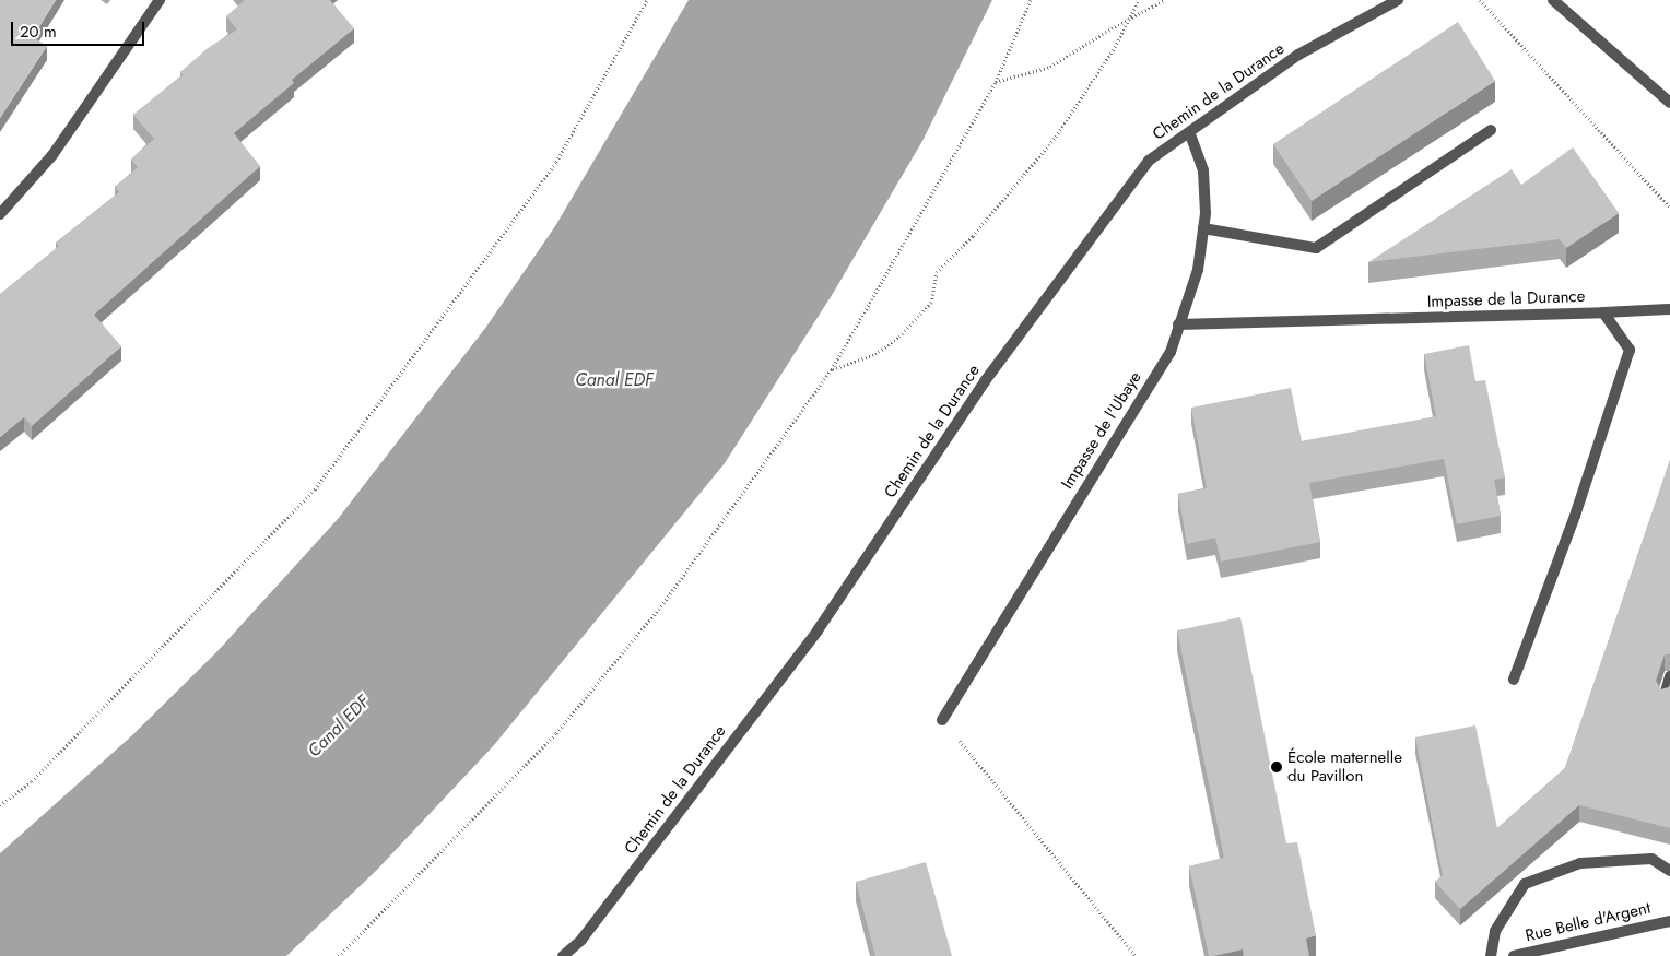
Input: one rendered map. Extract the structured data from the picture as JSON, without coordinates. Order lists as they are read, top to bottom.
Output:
{
  "streets": {
    "street": [
      "Chemin de la Durance",
      "Impasse de la Durance",
      "Impasse de l'Ubaye",
      "Rue Belle d'Argent"
    ]
  },
  "crossings": [
    ["Chemin de la Durance", "Impasse de l'Ubaye"],
    ["Impasse de la Durance", "Impasse de l'Ubaye"]
  ],
  "water": ["Canal EDF"],
  "places": ["École maternelle du Pavillon"],
  "scale_bar": "20 m"
}
